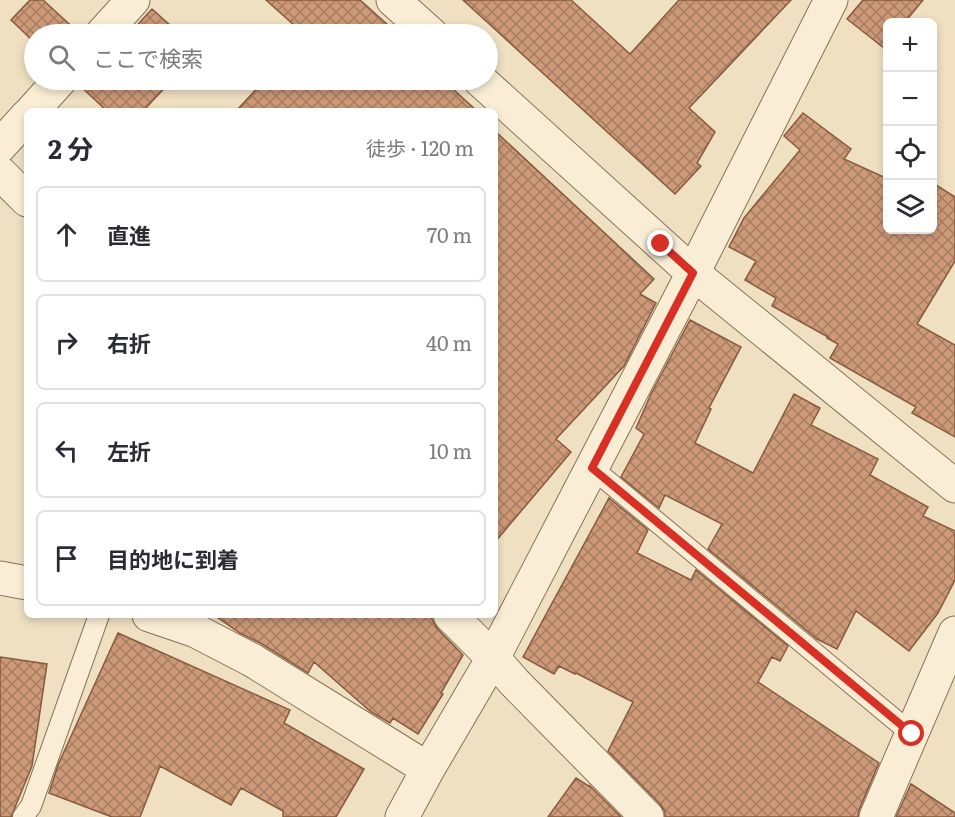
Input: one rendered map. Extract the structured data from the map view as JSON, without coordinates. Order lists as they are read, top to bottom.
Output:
{
  "page": {
    "map_buttons": ["+", "−"],
    "search": "ここで検索",
    "heading": ["2 分", "徒歩 · 120 m"],
    "list": [
      ["直進", "70 m"],
      ["右折", "40 m"],
      ["左折", "10 m"],
      "目的地に到着"
    ]
  }
}
